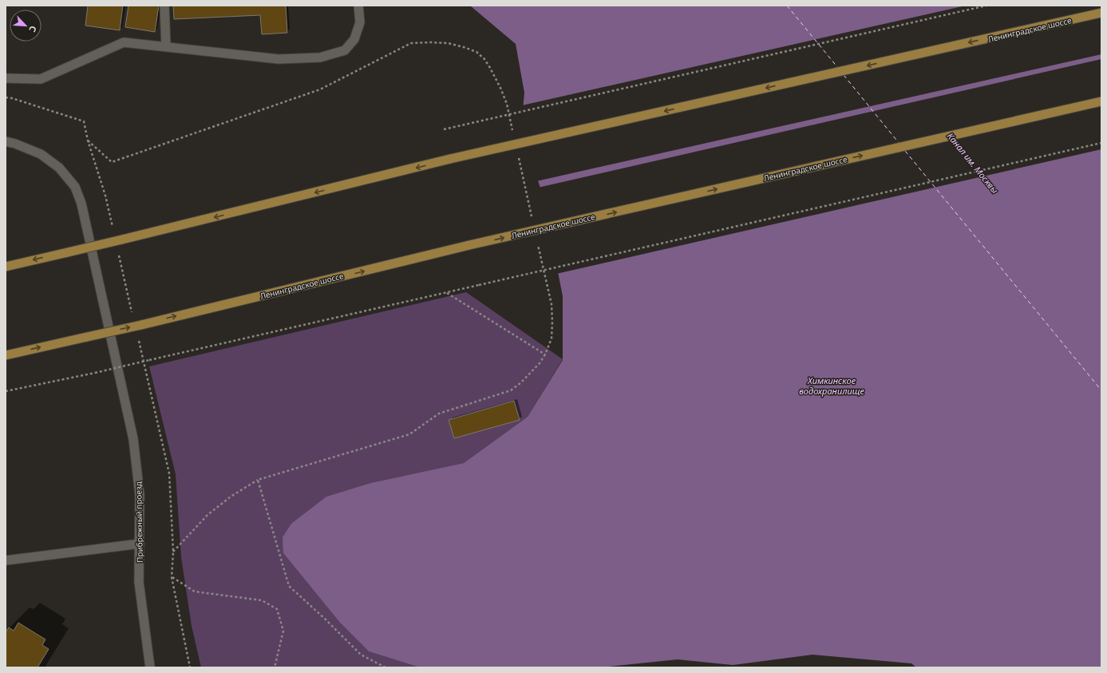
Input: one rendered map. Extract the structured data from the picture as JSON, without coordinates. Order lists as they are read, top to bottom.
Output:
{
  "streets": {
    "main road": ["Ленинградское шоссе"],
    "street": ["Прибрежный проезд"]
  },
  "water": ["Канал им. Москвы", "Химкинское водохранилище"],
  "north": "bottom right"
}
